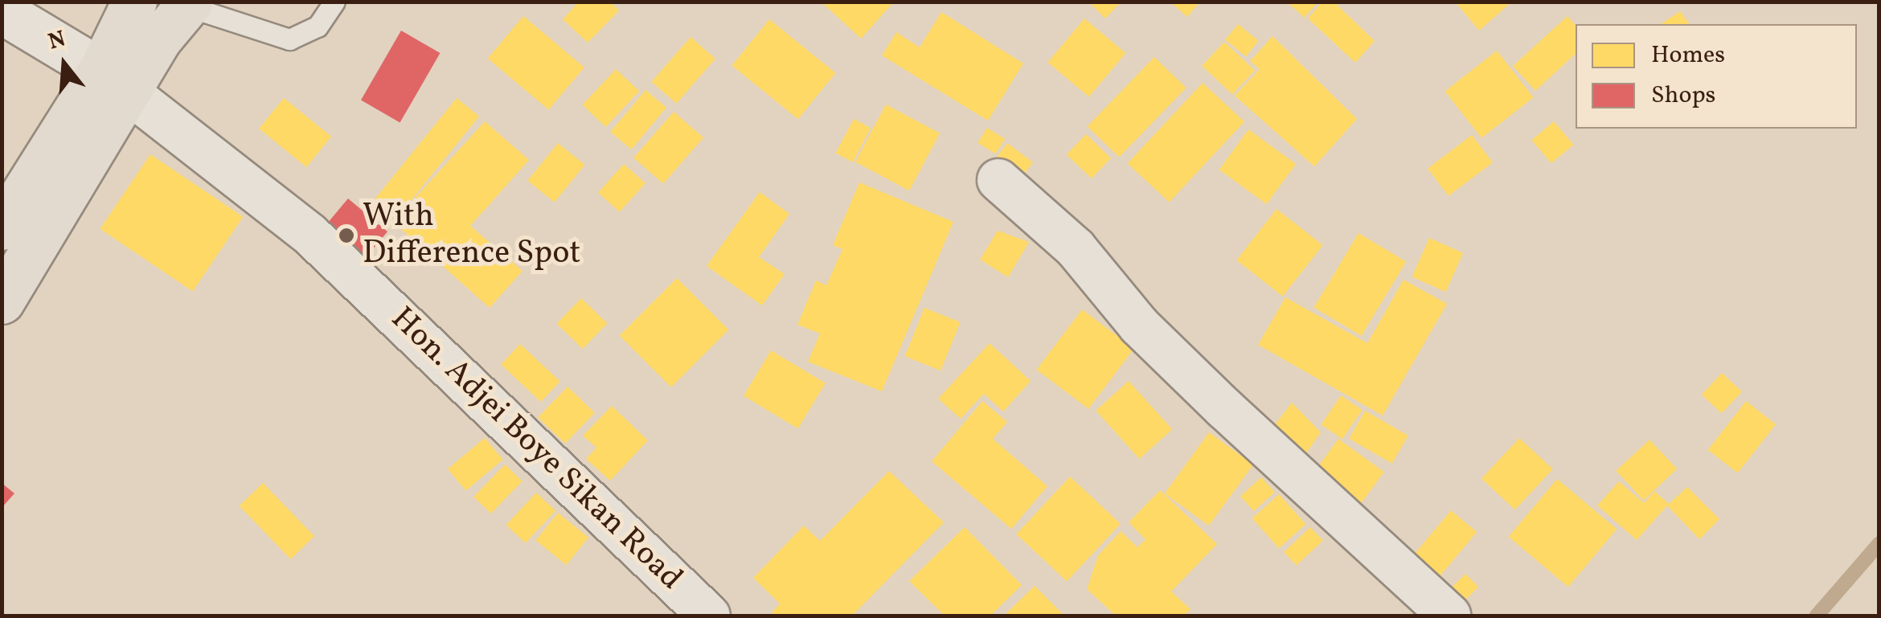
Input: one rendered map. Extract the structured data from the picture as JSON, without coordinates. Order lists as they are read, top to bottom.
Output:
{
  "streets": {
    "street": ["Hon. Adjei Boye Sikan Road"]
  },
  "places": ["With Difference Spot"],
  "legend": ["Homes", "Shops"],
  "north": "top"
}
